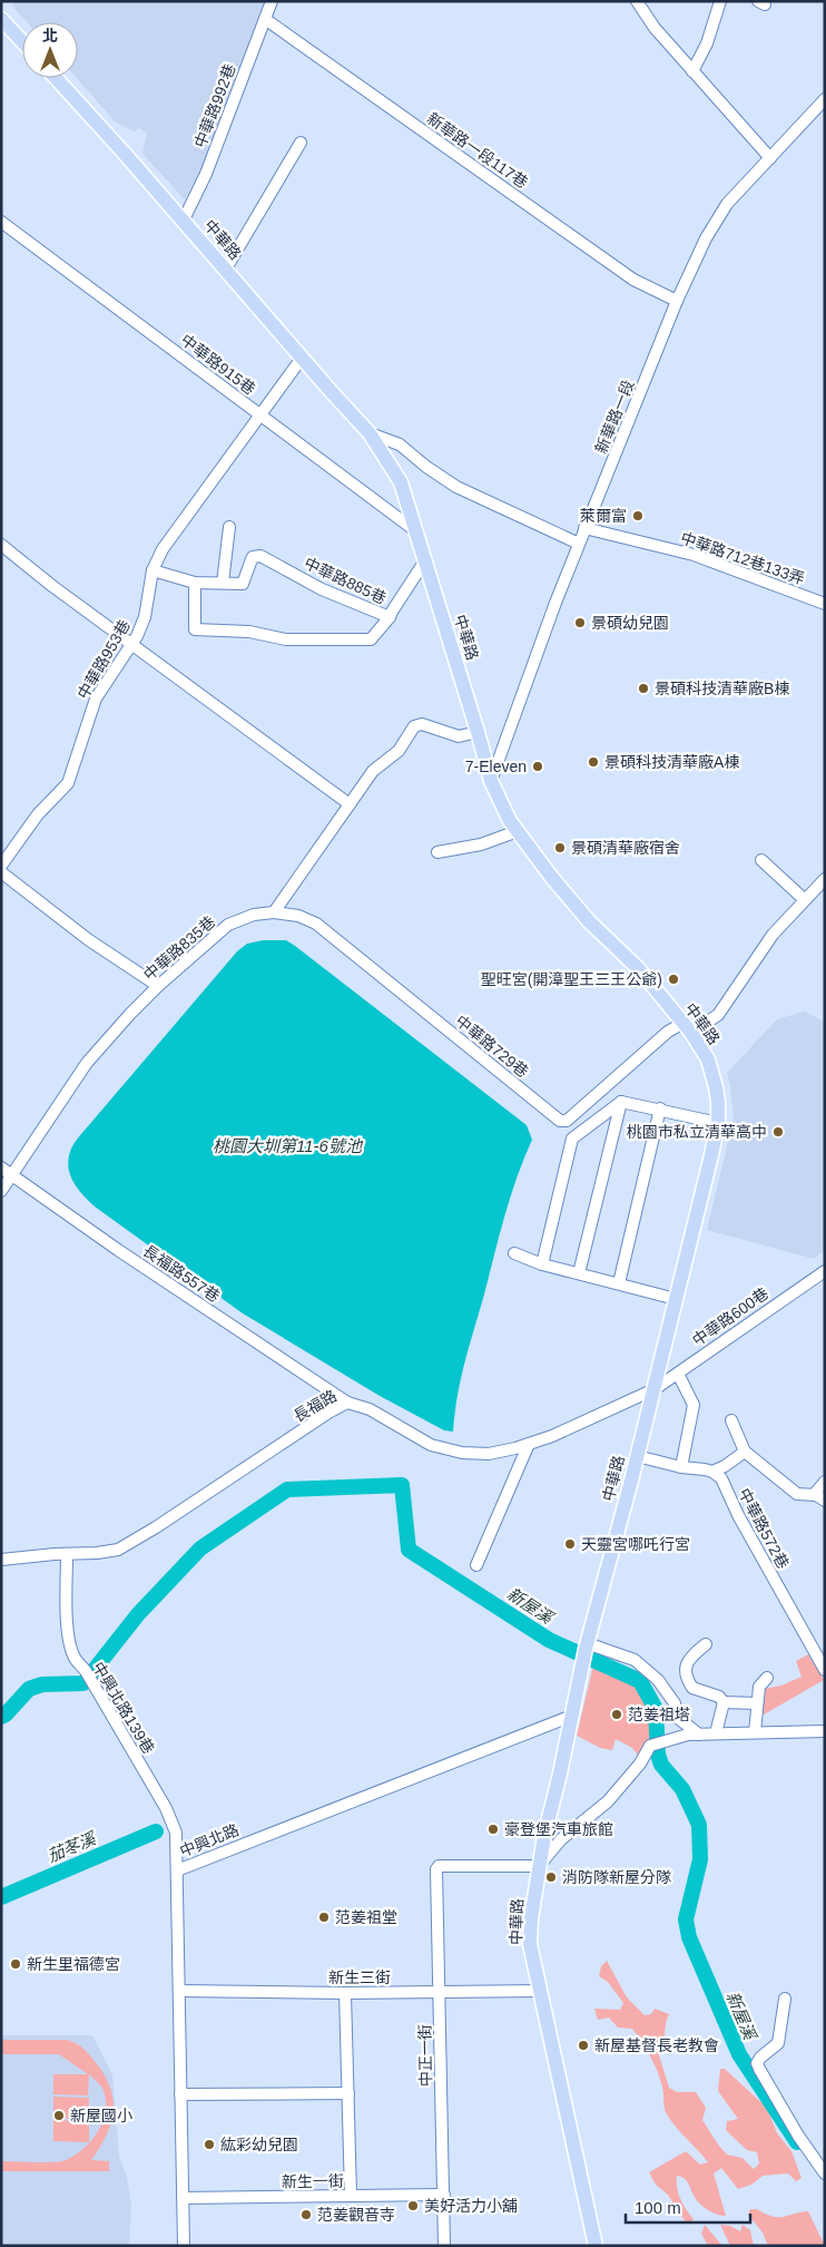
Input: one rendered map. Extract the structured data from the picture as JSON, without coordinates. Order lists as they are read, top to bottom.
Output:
{
  "streets": {
    "main road": ["中華路"],
    "street": [
      "中華路992巷",
      "新華路一段117巷",
      "中華路915巷",
      "新華路一段",
      "中華路712巷133弄",
      "中華路885巷",
      "中華路953巷",
      "中華路835巷",
      "中華路729巷",
      "長福路557巷",
      "中華路600巷",
      "長福路",
      "中華路572巷",
      "中興北路139巷",
      "中興北路",
      "新生三街",
      "中正一街",
      "新生一街"
    ]
  },
  "crossings": [
    ["中華路992巷", "新華路一段117巷"],
    ["中華路992巷", "中華路"],
    ["新華路一段117巷", "新華路一段"],
    ["中華路", "中華路915巷"],
    ["中華路", "新華路一段"],
    ["中華路", "中華路885巷"],
    ["中華路", "中華路953巷"],
    ["中華路", "中華路729巷"],
    ["中華路", "中華路600巷"],
    ["中華路", "長福路"],
    ["中華路", "中興北路"],
    ["中華路", "新生三街"],
    ["中華路", "中正一街"],
    ["中華路915巷", "中華路953巷"],
    ["新華路一段", "中華路712巷133弄"],
    ["中華路835巷", "中華路729巷"],
    ["中華路835巷", "長福路557巷"],
    ["長福路557巷", "長福路"],
    ["中華路600巷", "長福路"],
    ["長福路", "中興北路139巷"],
    ["中興北路139巷", "中興北路"],
    ["中興北路", "新生三街"],
    ["中興北路", "新生一街"],
    ["新生三街", "中正一街"],
    ["中正一街", "新生一街"]
  ],
  "water": ["桃園大圳第11-6號池", "新屋溪", "茄苳溪"],
  "places": [
    "萊爾富",
    "景碩幼兒園",
    "景碩科技清華廠B棟",
    "景碩科技清華廠A棟",
    "7-Eleven",
    "景碩清華廠宿舍",
    "聖旺宮(開漳聖王三王公爺)",
    "桃園市私立清華高中",
    "天靈宮哪吒行宮",
    "范姜祖塔",
    "豪登堡汽車旅館",
    "消防隊新屋分隊",
    "范姜祖堂",
    "新生里福德宮",
    "新屋基督長老教會",
    "新屋國小",
    "紘彩幼兒園",
    "美好活力小舖",
    "范姜觀音寺"
  ],
  "scale_bar": "100 m",
  "north": "top"
}
